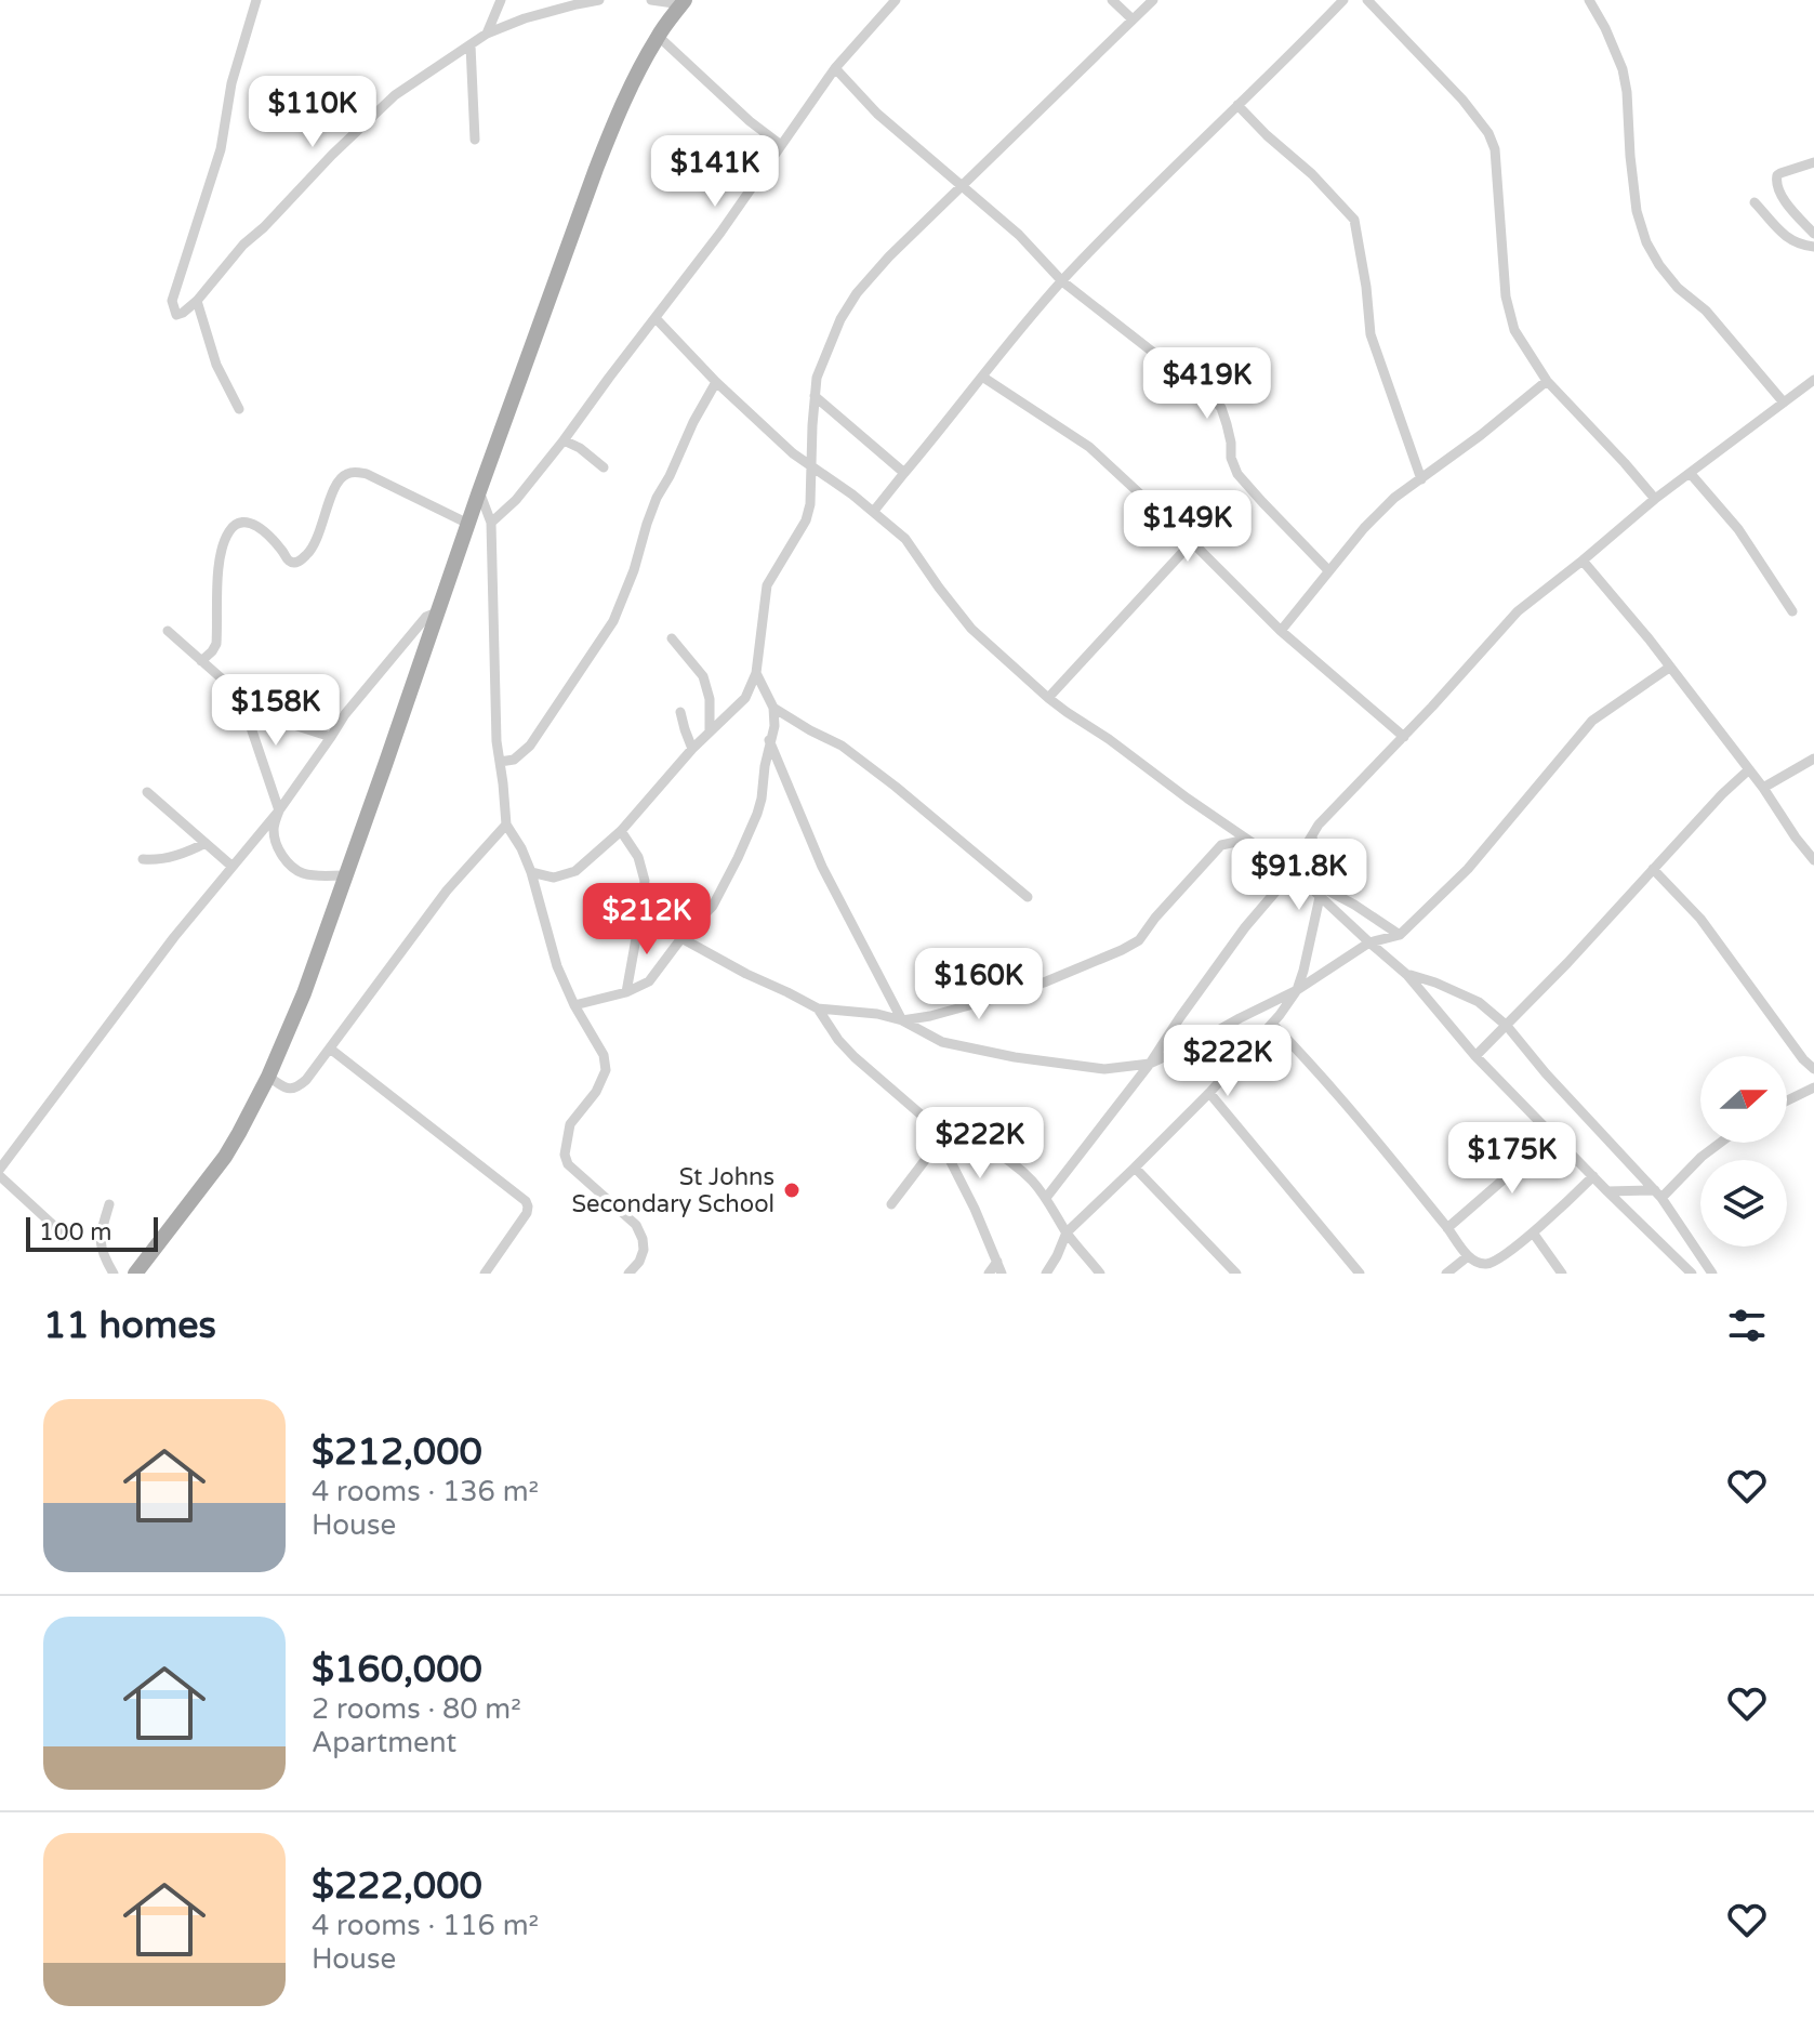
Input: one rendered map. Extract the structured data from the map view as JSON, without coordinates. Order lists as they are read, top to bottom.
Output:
{
  "places": ["St Johns Secondary School"],
  "scale_bar": "100 m",
  "north": "right",
  "page": {
    "price": [
      "$110K",
      "$141K",
      "$419K",
      "$149K",
      "$158K",
      "$91.8K",
      "$212K",
      "$160K",
      "$222K",
      "$222K",
      "$175K"
    ],
    "scale": "100 m",
    "heading": "11 homes",
    "list": [
      {
        "name": "$212,000",
        "note": "4 rooms · 136 m² · House"
      },
      {
        "name": "$160,000",
        "note": "2 rooms · 80 m² · Apartment"
      },
      {
        "name": "$222,000",
        "note": "4 rooms · 116 m² · House"
      }
    ]
  }
}
